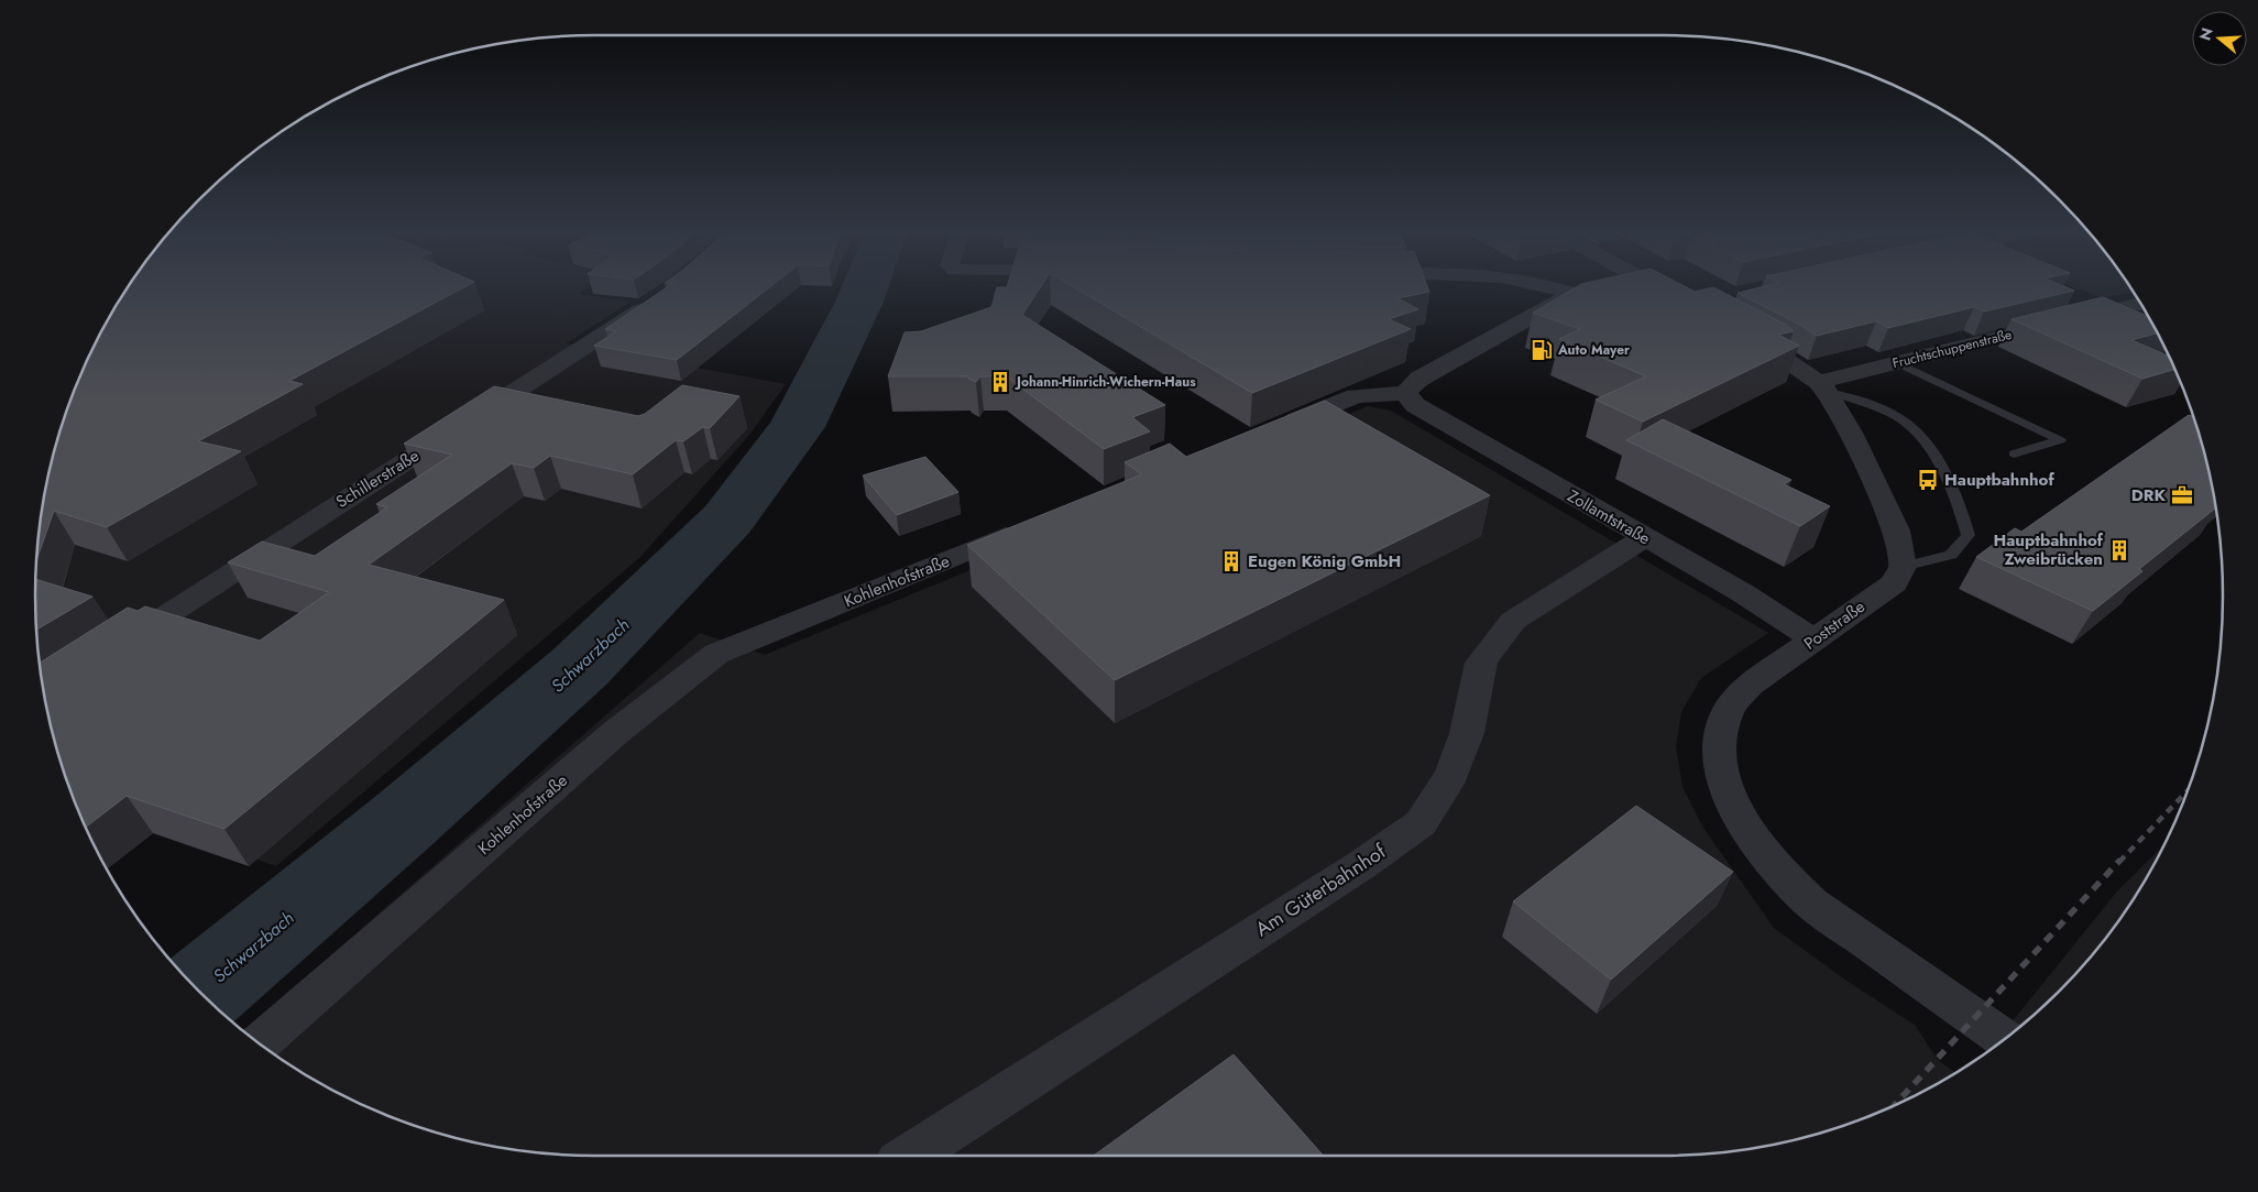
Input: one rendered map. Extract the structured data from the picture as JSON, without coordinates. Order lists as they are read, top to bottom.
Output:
{
  "streets": {
    "street": [
      "Fruchtschuppenstraße",
      "Schillerstraße",
      "Zollamtstraße",
      "Kohlenhofstraße",
      "Poststraße",
      "Am Güterbahnhof"
    ]
  },
  "crossings": [
    ["Zollamtstraße", "Poststraße"],
    ["Zollamtstraße", "Am Güterbahnhof"]
  ],
  "water": ["Schwarzbach"],
  "places": {
    "fuel station": ["Auto Mayer"],
    "building": ["Johann-Hinrich-Wichern-Haus", "Hauptbahnhof Zweibrücken", "Eugen König GmbH"],
    "bus stop": ["Hauptbahnhof"],
    "office": ["DRK"]
  },
  "north": "left"
}
